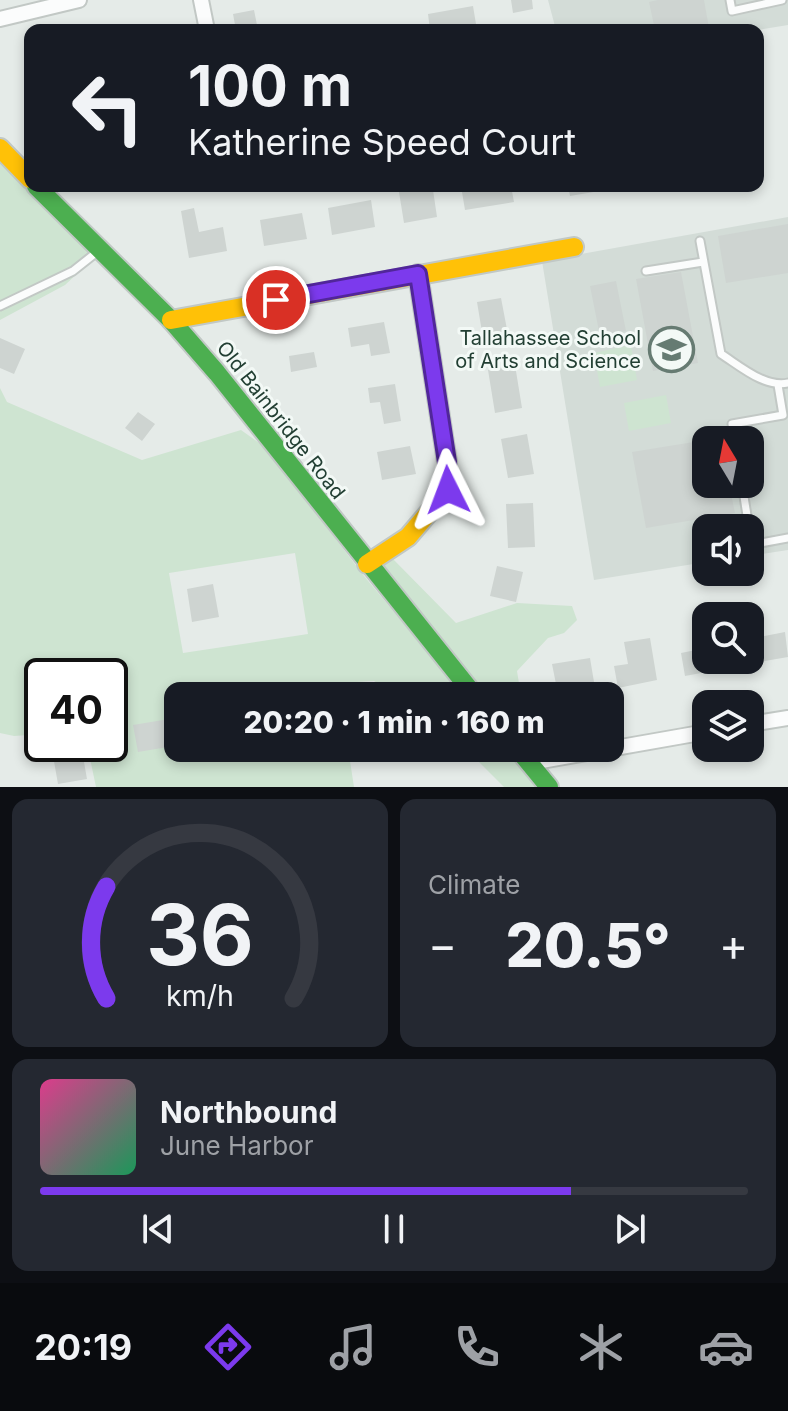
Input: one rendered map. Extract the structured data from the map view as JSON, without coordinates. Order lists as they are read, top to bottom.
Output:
{
  "streets": {
    "main road": ["Old Bainbridge Road"]
  },
  "places": {
    "school or university": ["Tallahassee School of Arts and Science"]
  },
  "north": "top",
  "page": {
    "turn": ["100 m", "Katherine Speed Court"],
    "limit": "40",
    "trip": "20:20 · 1 min · 160 m",
    "tile": "Climate",
    "heat": ["−", "20.5°", "+"],
    "song": ["Northbound", "June Harbor"],
    "tabs": "20:19",
    "gauge": ["36", "km/h"]
  }
}
